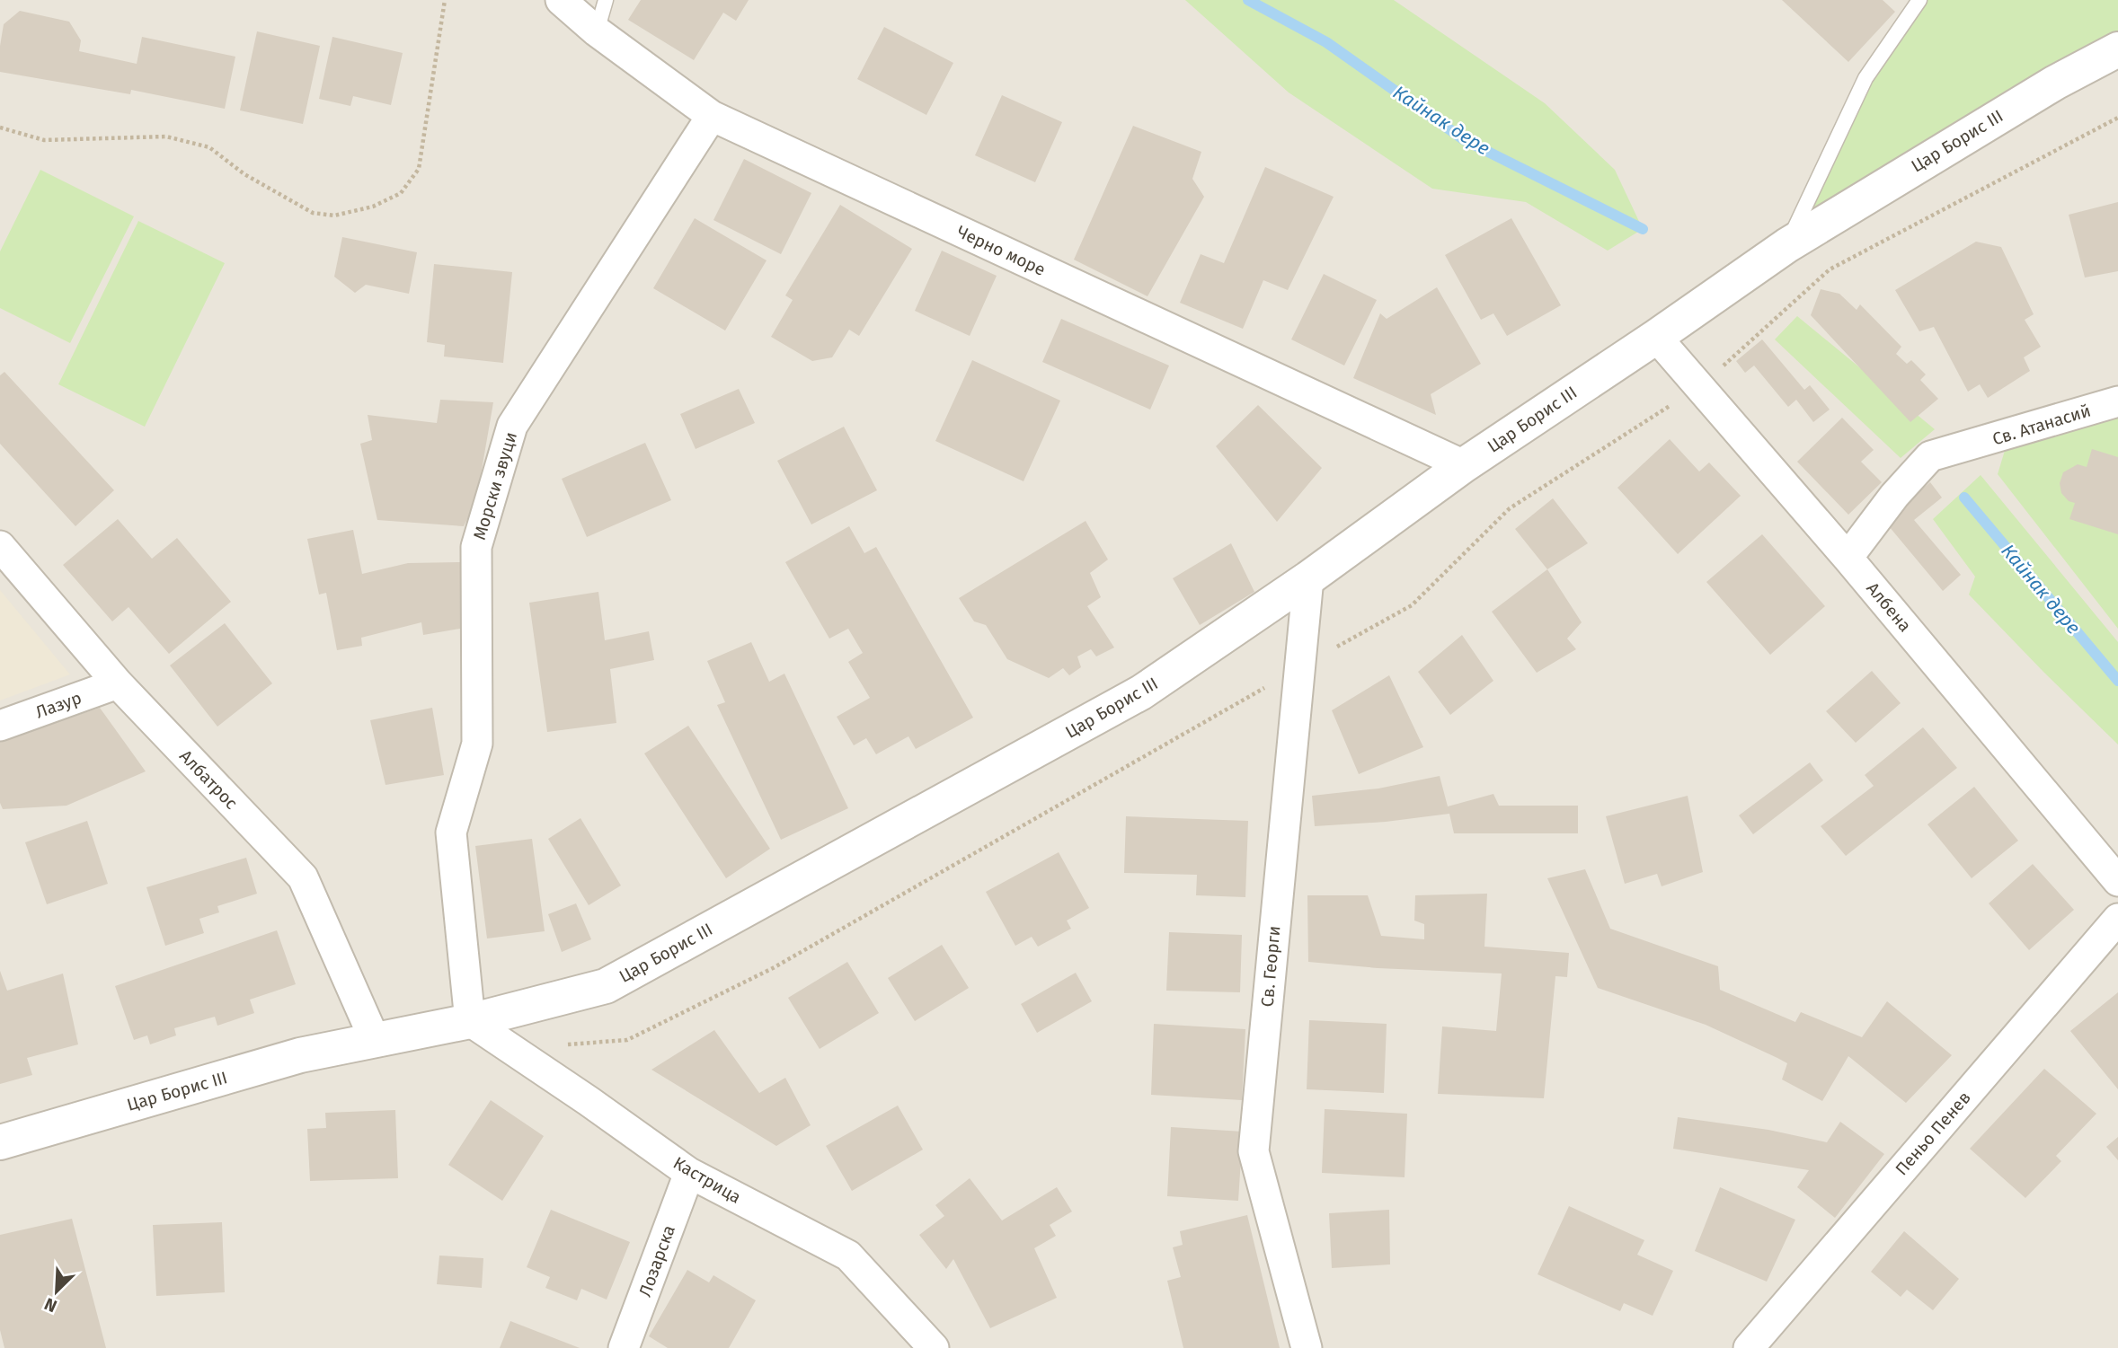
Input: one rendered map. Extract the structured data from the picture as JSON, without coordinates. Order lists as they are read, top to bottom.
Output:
{
  "streets": {
    "street": [
      "Цар Борис III",
      "Черно море",
      "Св. Атанасий",
      "Морски звуци",
      "Албена",
      "Лазур",
      "Албатрос",
      "Св. Георги",
      "Пеньо Пенев",
      "Кастрица",
      "Лозарска"
    ]
  },
  "crossings": [
    ["Цар Борис III", "Черно море"],
    ["Цар Борис III", "Морски звуци"],
    ["Цар Борис III", "Албена"],
    ["Цар Борис III", "Албатрос"],
    ["Цар Борис III", "Св. Георги"],
    ["Цар Борис III", "Кастрица"],
    ["Черно море", "Морски звуци"],
    ["Св. Атанасий", "Албена"],
    ["Морски звуци", "Кастрица"],
    ["Лазур", "Албатрос"],
    ["Кастрица", "Лозарска"]
  ],
  "water": ["Кайнак дере"],
  "north": "bottom left"
}
